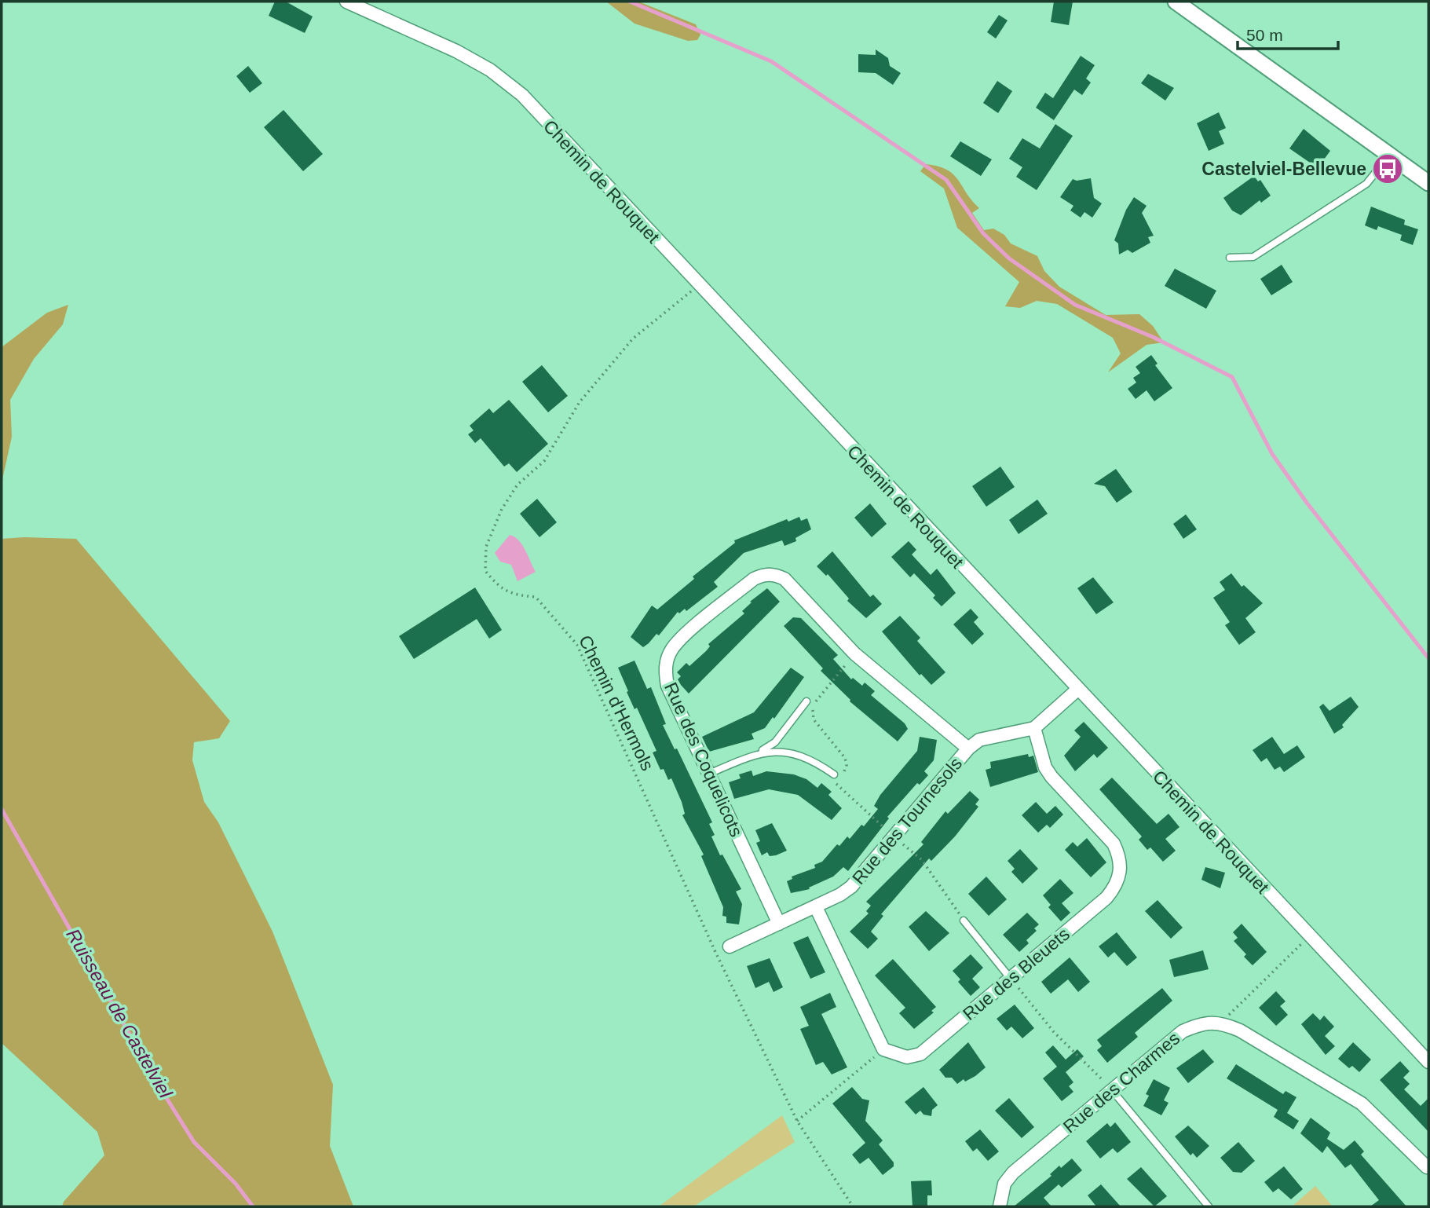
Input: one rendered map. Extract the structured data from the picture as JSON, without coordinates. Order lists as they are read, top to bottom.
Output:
{
  "streets": {
    "street": [
      "Chemin de Rouquet",
      "Rue des Coquelicots",
      "Rue des Tournesols",
      "Rue des Bleuets",
      "Rue des Charmes"
    ],
    "path": ["Chemin d'Hermols"]
  },
  "crossings": [
    ["Chemin de Rouquet", "Chemin d'Hermols"],
    ["Chemin de Rouquet", "Rue des Tournesols"],
    ["Rue des Coquelicots", "Rue des Tournesols"],
    ["Rue des Tournesols", "Rue des Bleuets"]
  ],
  "water": ["Ruisseau de Castelviel"],
  "places": {
    "bus stop": ["Castelviel-Bellevue"]
  },
  "scale_bar": "50 m"
}
